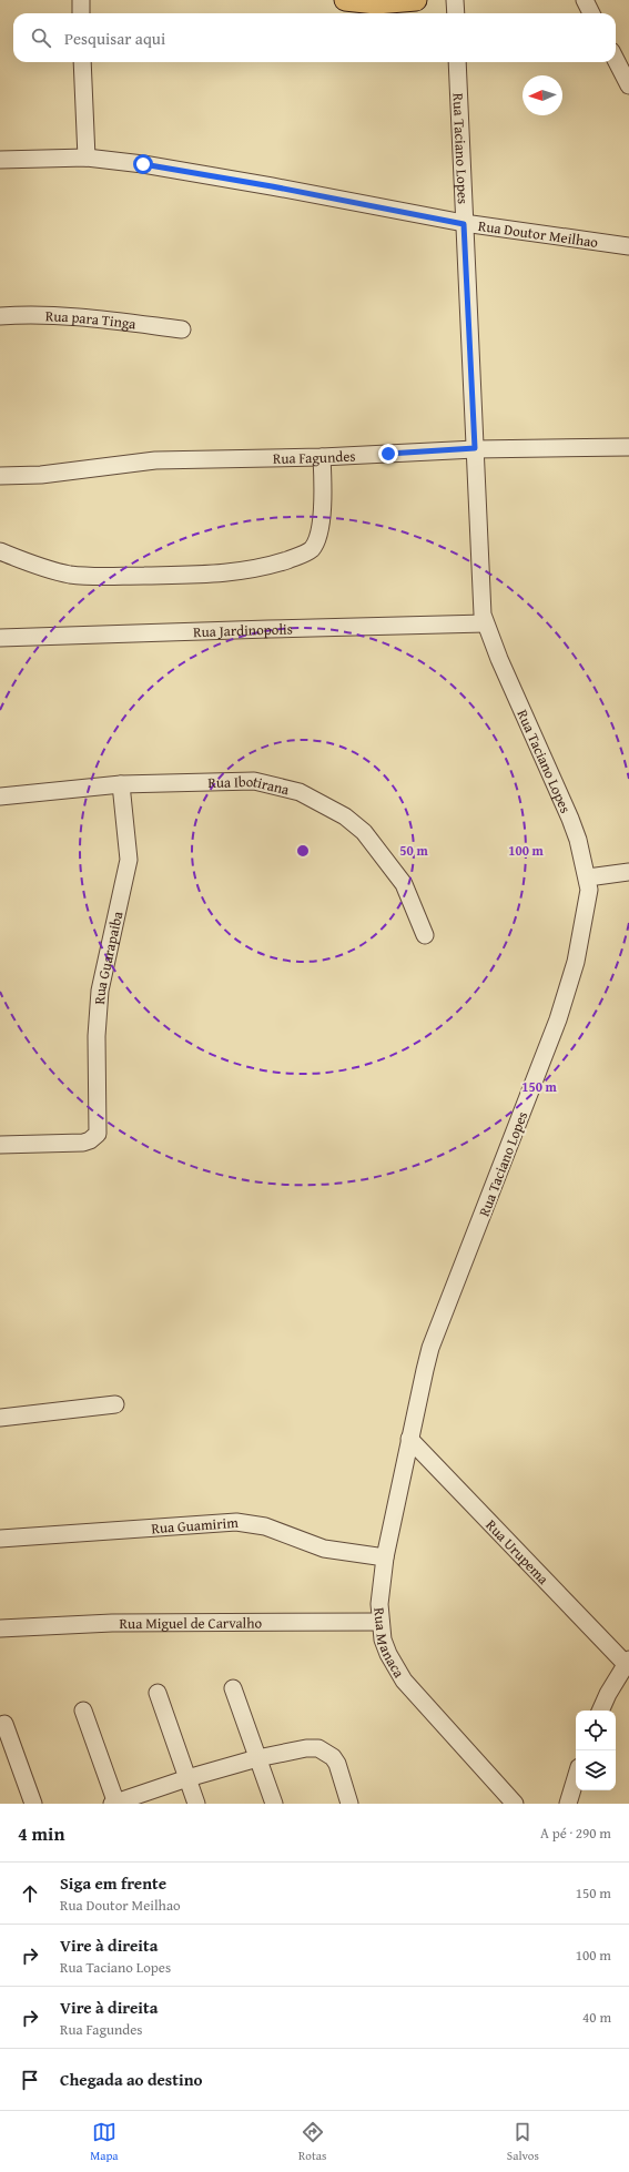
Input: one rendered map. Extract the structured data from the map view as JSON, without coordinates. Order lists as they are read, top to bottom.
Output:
{
  "streets": {
    "street": [
      "Rua Taciano Lopes",
      "Rua Doutor Meilhao",
      "Rua para Tinga",
      "Rua Fagundes",
      "Rua Jardinopolis",
      "Rua Ibotirana",
      "Rua Guarapaiba",
      "Rua Guamirim",
      "Rua Urupema",
      "Rua Miguel de Carvalho",
      "Rua Manaca"
    ]
  },
  "crossings": [
    ["Rua Taciano Lopes", "Rua Doutor Meilhao"],
    ["Rua Taciano Lopes", "Rua Fagundes"],
    ["Rua Taciano Lopes", "Rua Jardinopolis"],
    ["Rua Taciano Lopes", "Rua Urupema"],
    ["Rua Taciano Lopes", "Rua Manaca"],
    ["Rua Ibotirana", "Rua Guarapaiba"],
    ["Rua Guamirim", "Rua Manaca"],
    ["Rua Urupema", "Rua Manaca"],
    ["Rua Miguel de Carvalho", "Rua Manaca"]
  ],
  "north": "left",
  "page": {
    "search": "Pesquisar aqui",
    "heading": ["4 min", "A pé · 290 m"],
    "list": [
      ["Siga em frente", "Rua Doutor Meilhao", "150 m"],
      ["Vire à direita", "Rua Taciano Lopes", "100 m"],
      ["Vire à direita", "Rua Fagundes", "40 m"],
      "Chegada ao destino"
    ],
    "nav": ["Mapa", "Rotas", "Salvos"]
  },
  "rings": ["50 m", "100 m", "150 m"]
}
